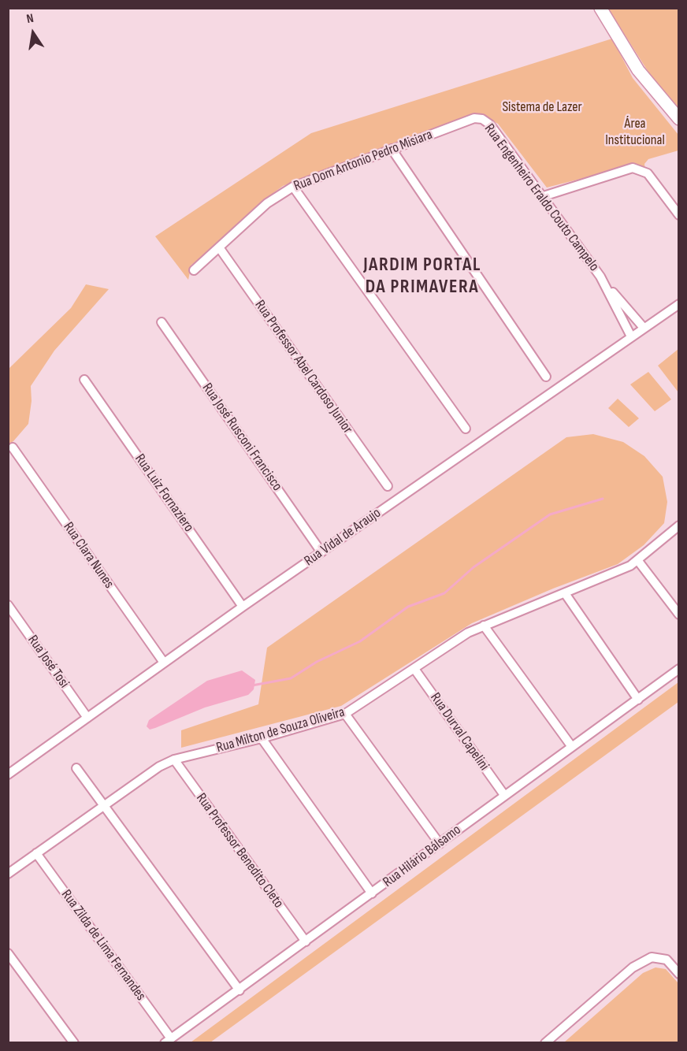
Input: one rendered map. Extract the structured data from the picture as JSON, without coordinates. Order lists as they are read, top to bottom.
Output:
{
  "streets": {
    "street": [
      "Rua Dom Antonio Pedro Misiara",
      "Rua Engenheiro Eraldo Couto Campelo",
      "Rua Professor Abel Cardoso Junior",
      "Rua José Rusconi Francisco",
      "Rua Luiz Fornaziero",
      "Rua Vidal de Araujo",
      "Rua Clara Nunes",
      "Rua José Tosi",
      "Rua Milton de Souza Oliveira",
      "Rua Durval Capelini",
      "Rua Professor Benedito Cleto",
      "Rua Hilário Bálsamo",
      "Rua Zilda de Lima Fernandes"
    ]
  },
  "crossings": [
    ["Rua Dom Antonio Pedro Misiara", "Rua Engenheiro Eraldo Couto Campelo"],
    ["Rua Dom Antonio Pedro Misiara", "Rua Professor Abel Cardoso Junior"],
    ["Rua Engenheiro Eraldo Couto Campelo", "Rua Vidal de Araujo"],
    ["Rua José Rusconi Francisco", "Rua Vidal de Araujo"],
    ["Rua Luiz Fornaziero", "Rua Vidal de Araujo"],
    ["Rua Vidal de Araujo", "Rua Clara Nunes"],
    ["Rua Vidal de Araujo", "Rua José Tosi"],
    ["Rua Milton de Souza Oliveira", "Rua Durval Capelini"],
    ["Rua Milton de Souza Oliveira", "Rua Professor Benedito Cleto"],
    ["Rua Milton de Souza Oliveira", "Rua Zilda de Lima Fernandes"],
    ["Rua Durval Capelini", "Rua Hilário Bálsamo"],
    ["Rua Professor Benedito Cleto", "Rua Hilário Bálsamo"],
    ["Rua Hilário Bálsamo", "Rua Zilda de Lima Fernandes"]
  ],
  "districts": ["JARDIM PORTAL DA PRIMAVERA"],
  "parks": ["Sistema de Lazer", "Área Institucional"],
  "north": "top"
}
